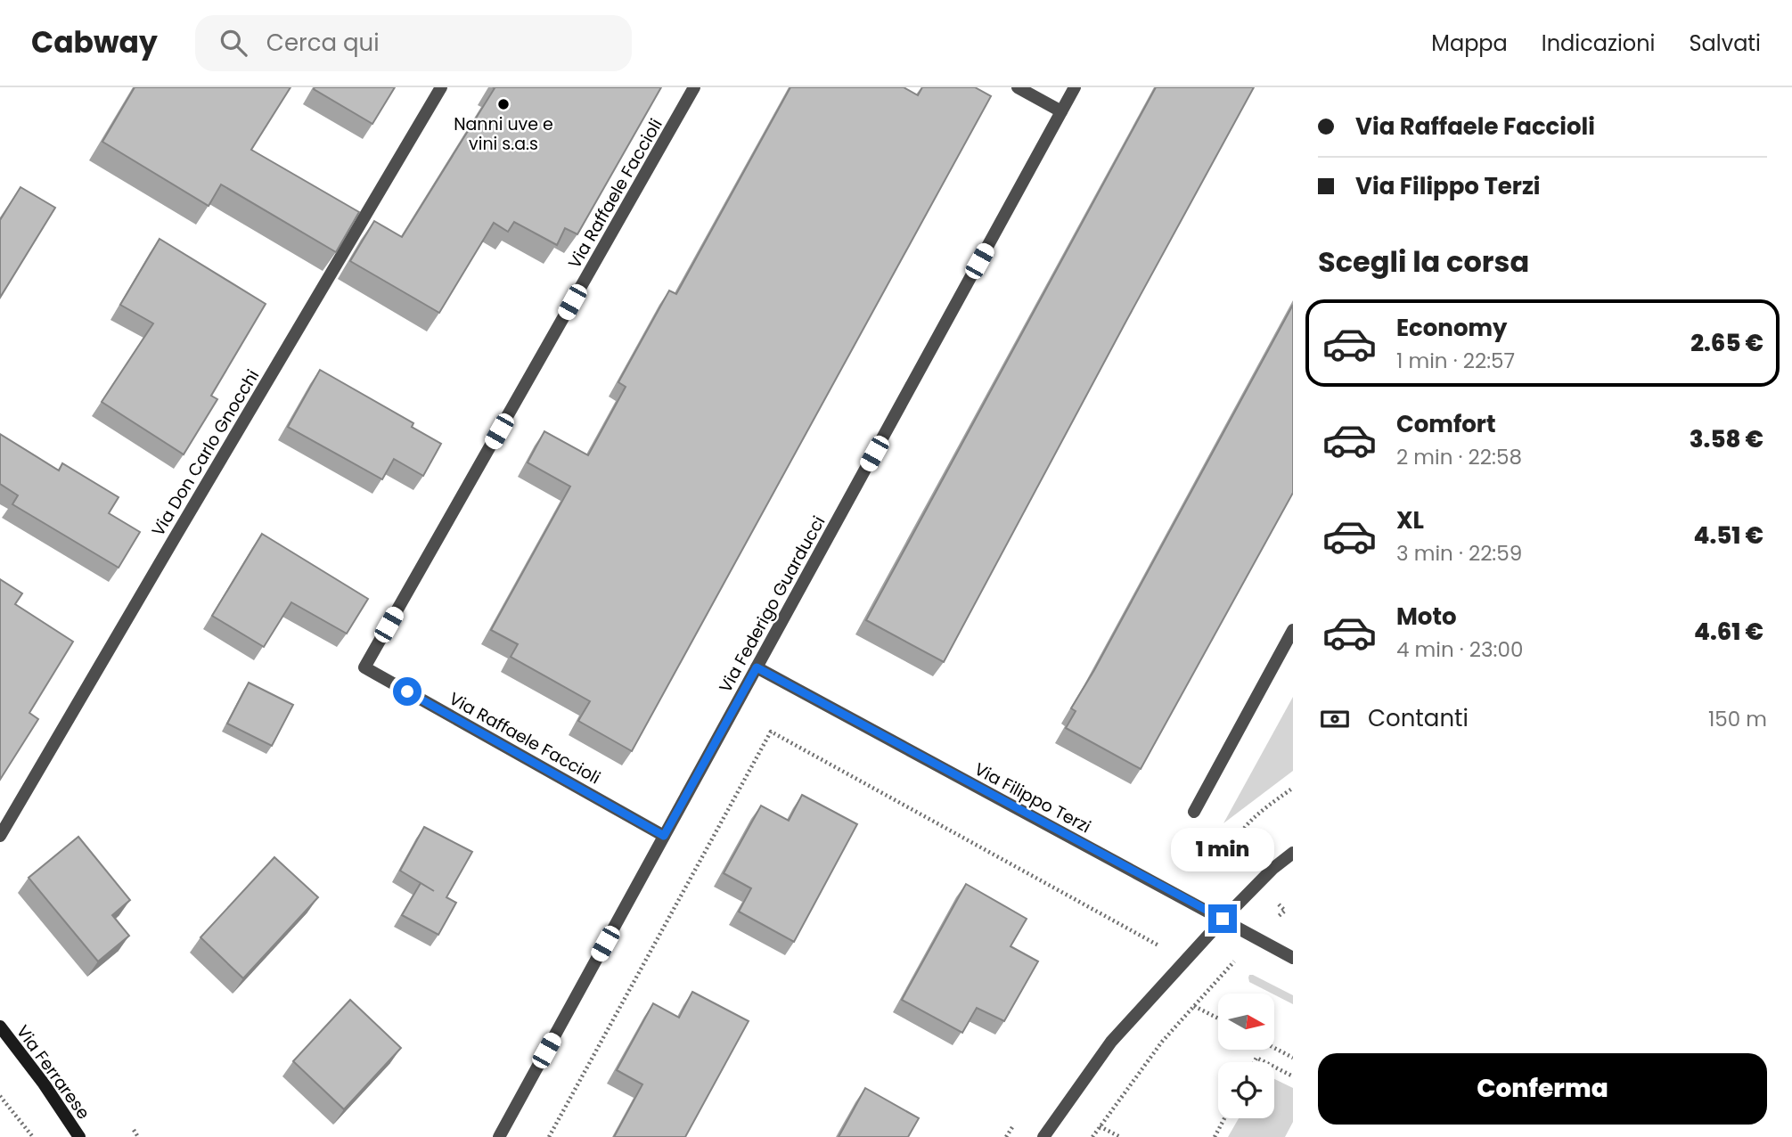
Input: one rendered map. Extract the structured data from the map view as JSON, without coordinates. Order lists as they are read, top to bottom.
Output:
{
  "streets": {
    "main road": ["Via Ferrarese"],
    "street": [
      "Via Raffaele Faccioli",
      "Via Don Carlo Gnocchi",
      "Via Federigo Guarducci",
      "Via Filippo Terzi"
    ]
  },
  "crossings": [
    ["Via Raffaele Faccioli", "Via Federigo Guarducci"],
    ["Via Federigo Guarducci", "Via Filippo Terzi"]
  ],
  "places": ["Nanni uve e vini s.a.s"],
  "north": "right",
  "page": {
    "header": "Cabway",
    "search": "Cerca qui",
    "nav": ["Mappa", "Indicazioni", "Salvati"],
    "banner": ["Via Raffaele Faccioli", "Via Filippo Terzi"],
    "heading": "Scegli la corsa",
    "list": [
      {
        "name": "Economy",
        "note": "1 min · 22:57",
        "value": "2.65 €"
      },
      {
        "name": "Comfort",
        "note": "2 min · 22:58",
        "value": "3.58 €"
      },
      {
        "name": "XL",
        "note": "3 min · 22:59",
        "value": "4.51 €"
      },
      {
        "name": "Moto",
        "note": "4 min · 23:00",
        "value": "4.61 €"
      }
    ],
    "pay": ["Contanti", "150 m"],
    "bubble": "1 min",
    "buttons": "Conferma"
  }
}
